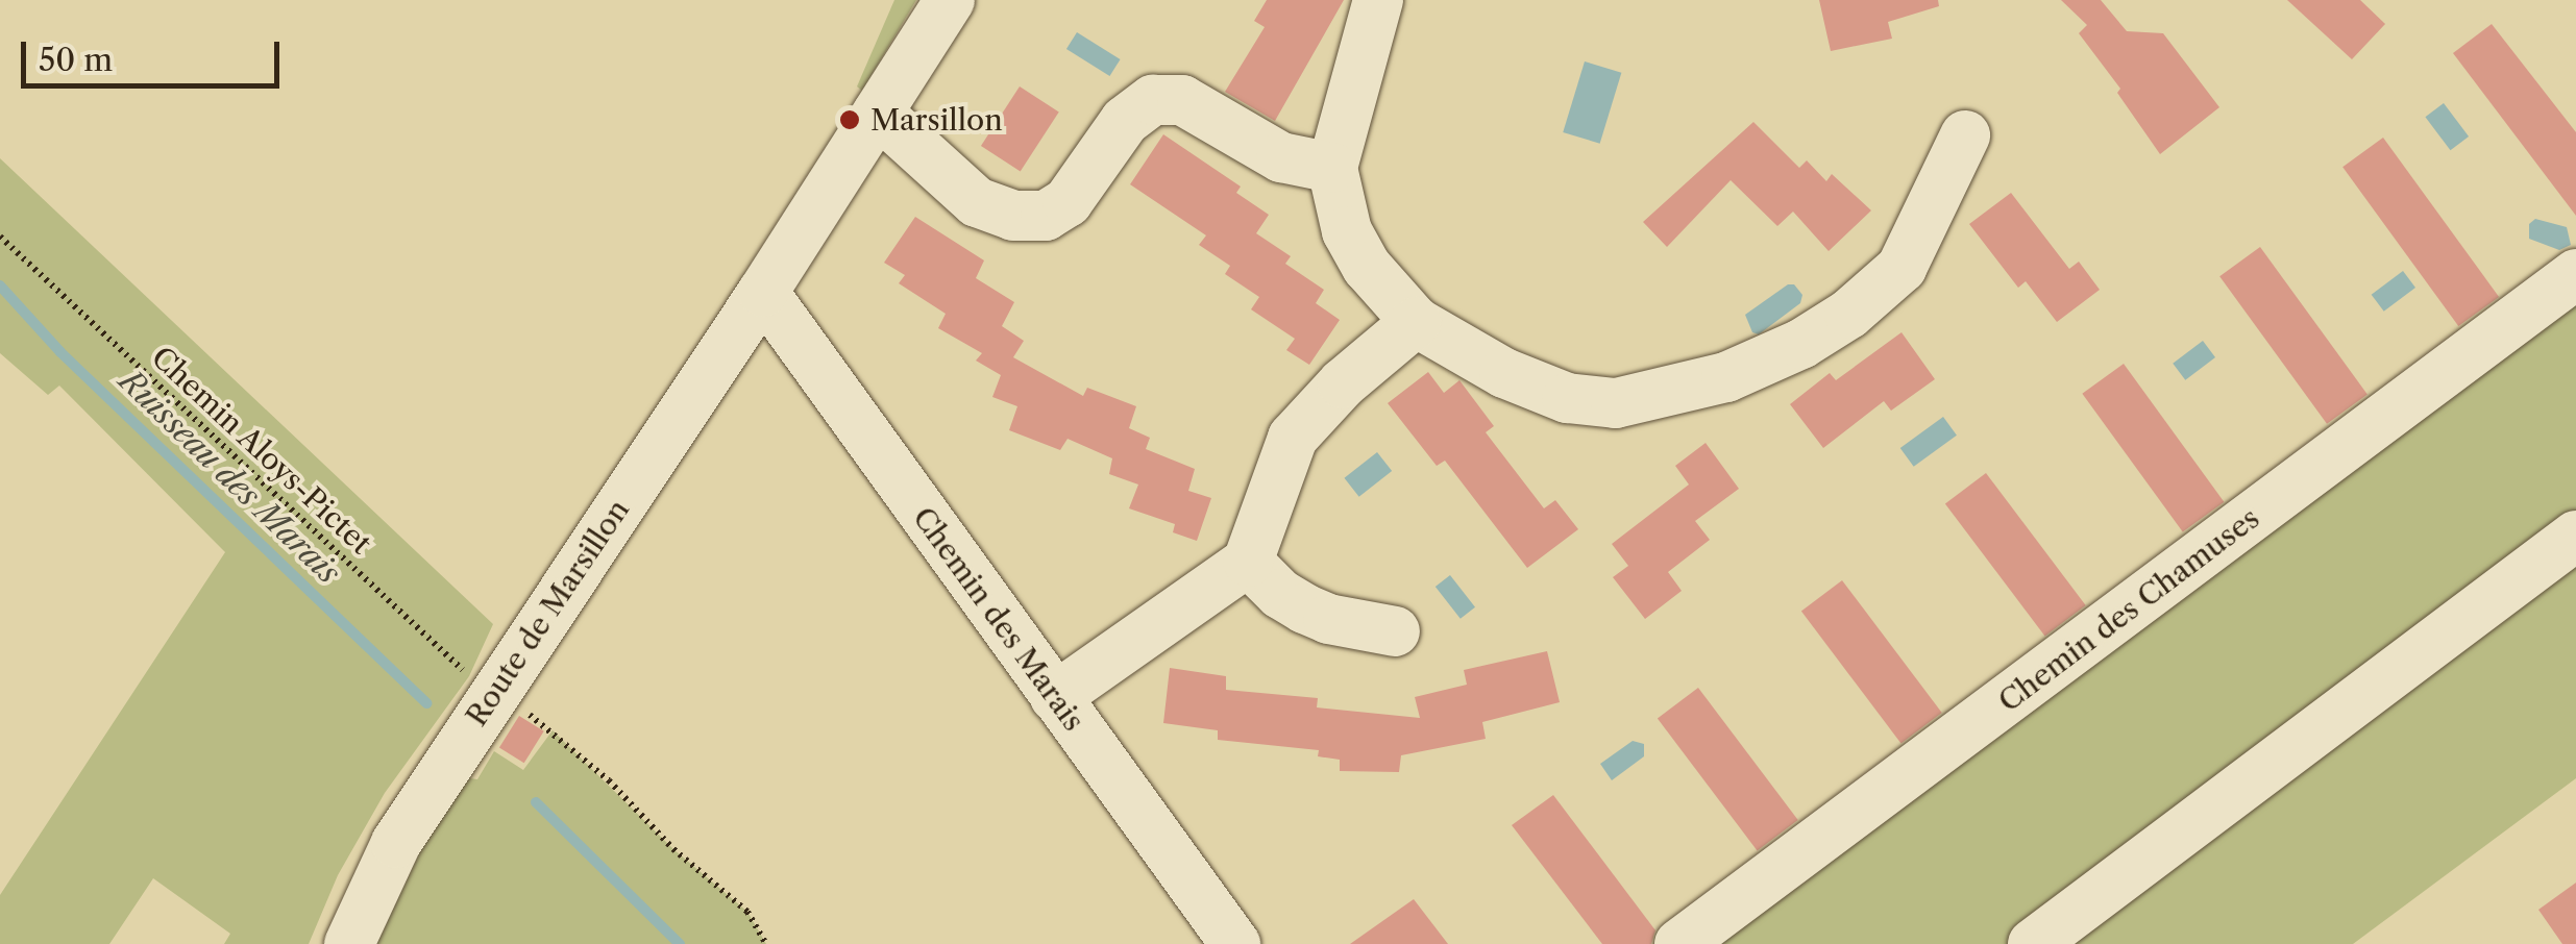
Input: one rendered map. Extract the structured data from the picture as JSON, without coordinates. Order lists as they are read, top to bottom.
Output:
{
  "streets": {
    "street": ["Chemin des Chamuses", "Route de Marsillon", "Chemin des Marais"],
    "path": ["Chemin Aloys-Pictet"]
  },
  "crossings": [
    ["Chemin Aloys-Pictet", "Route de Marsillon"],
    ["Route de Marsillon", "Chemin des Marais"]
  ],
  "water": ["Ruisseau des Marais"],
  "places": ["Marsillon"],
  "scale_bar": "50 m"
}
